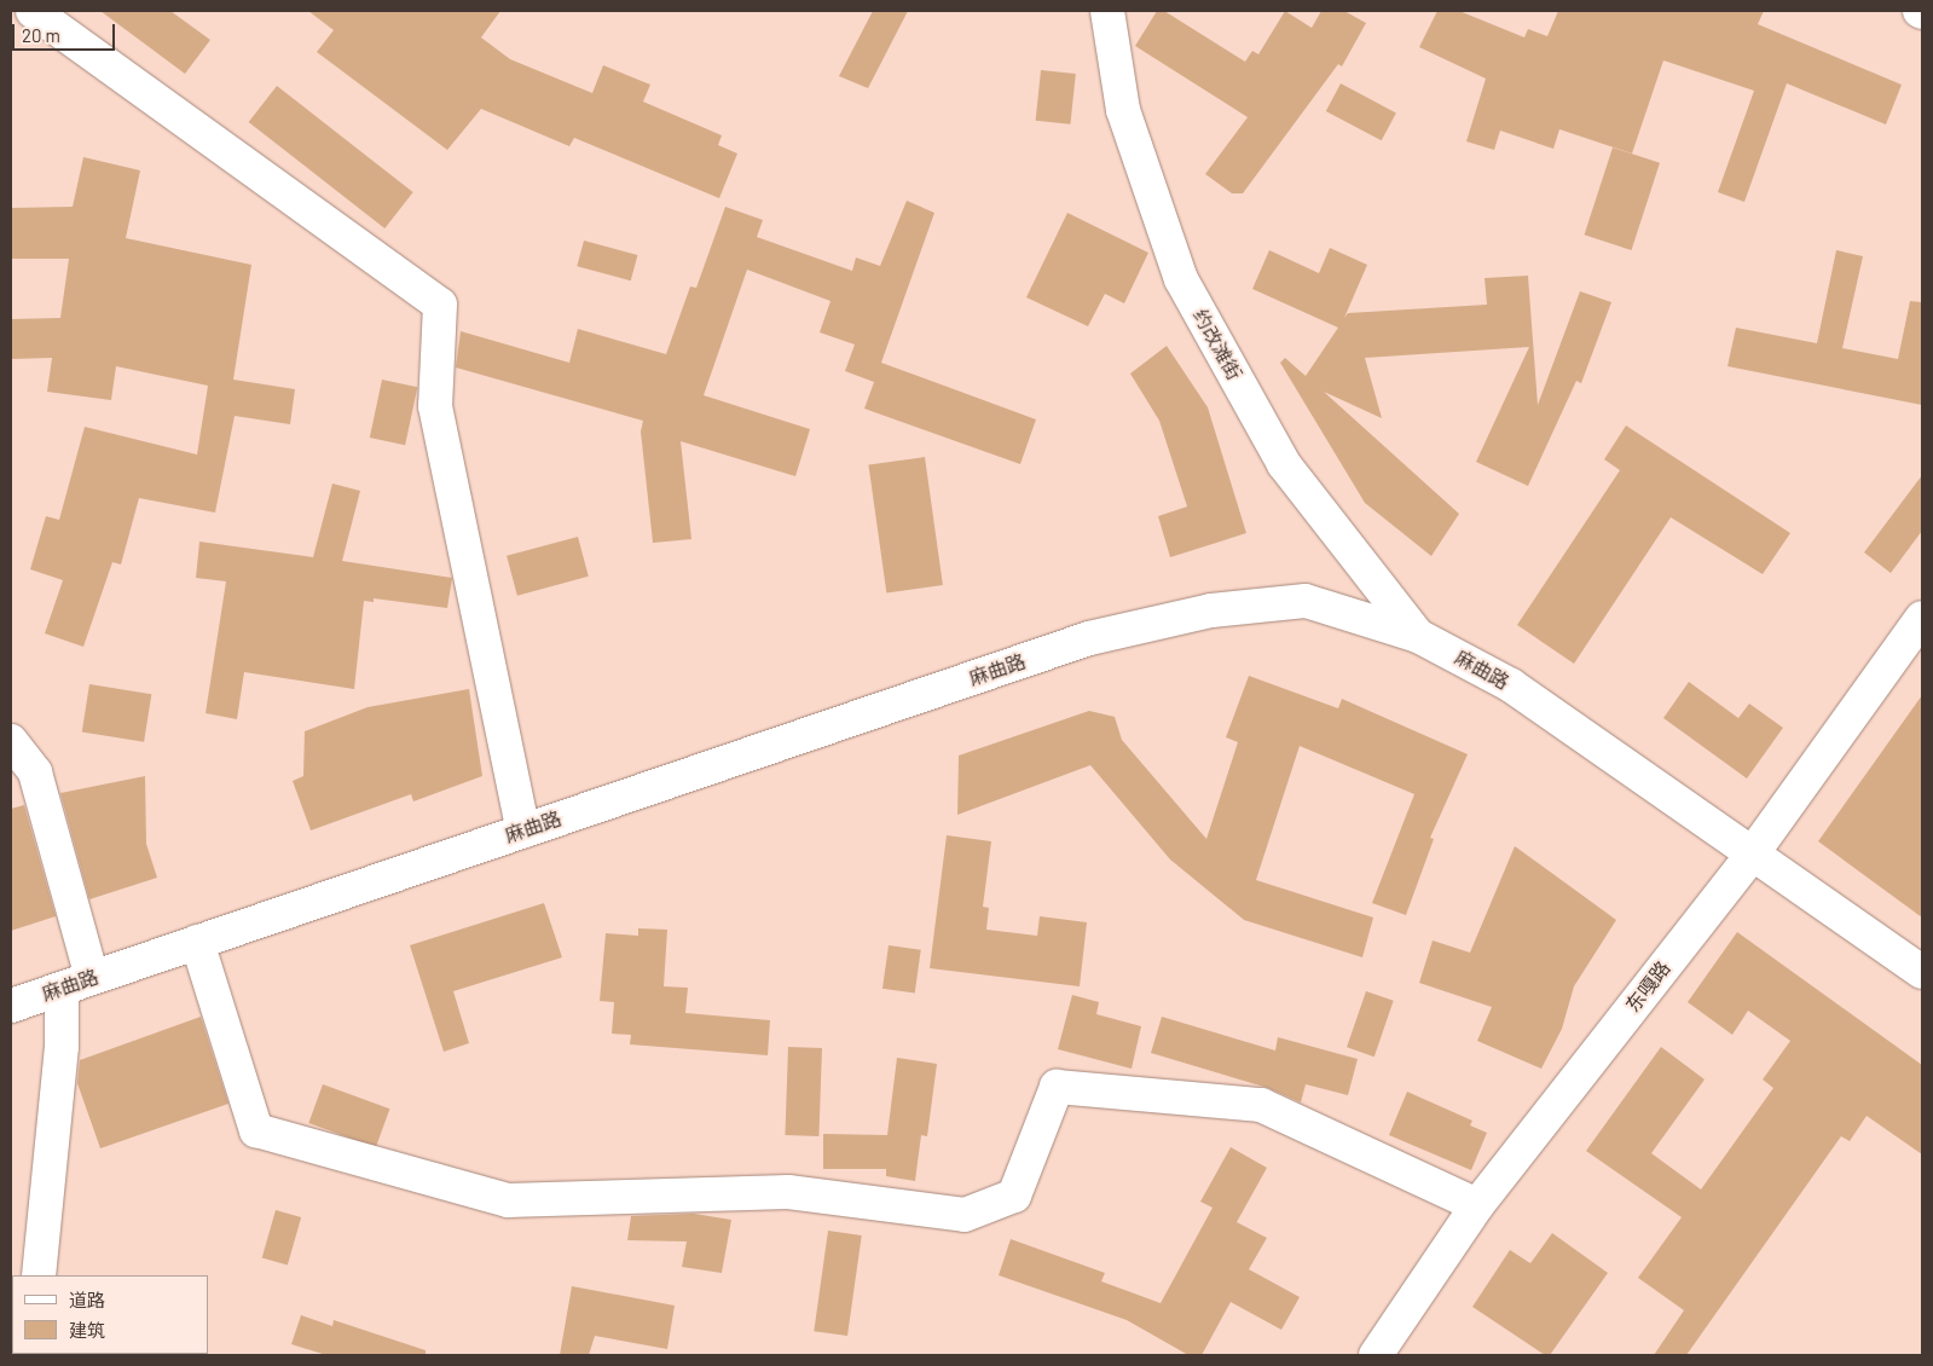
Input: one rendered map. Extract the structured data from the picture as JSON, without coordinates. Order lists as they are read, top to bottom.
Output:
{
  "streets": {
    "street": ["约改滩街", "麻曲路", "东嘎路"]
  },
  "crossings": [
    ["约改滩街", "麻曲路"],
    ["麻曲路", "东嘎路"]
  ],
  "legend": ["道路", "建筑"],
  "scale_bar": "20 m"
}
